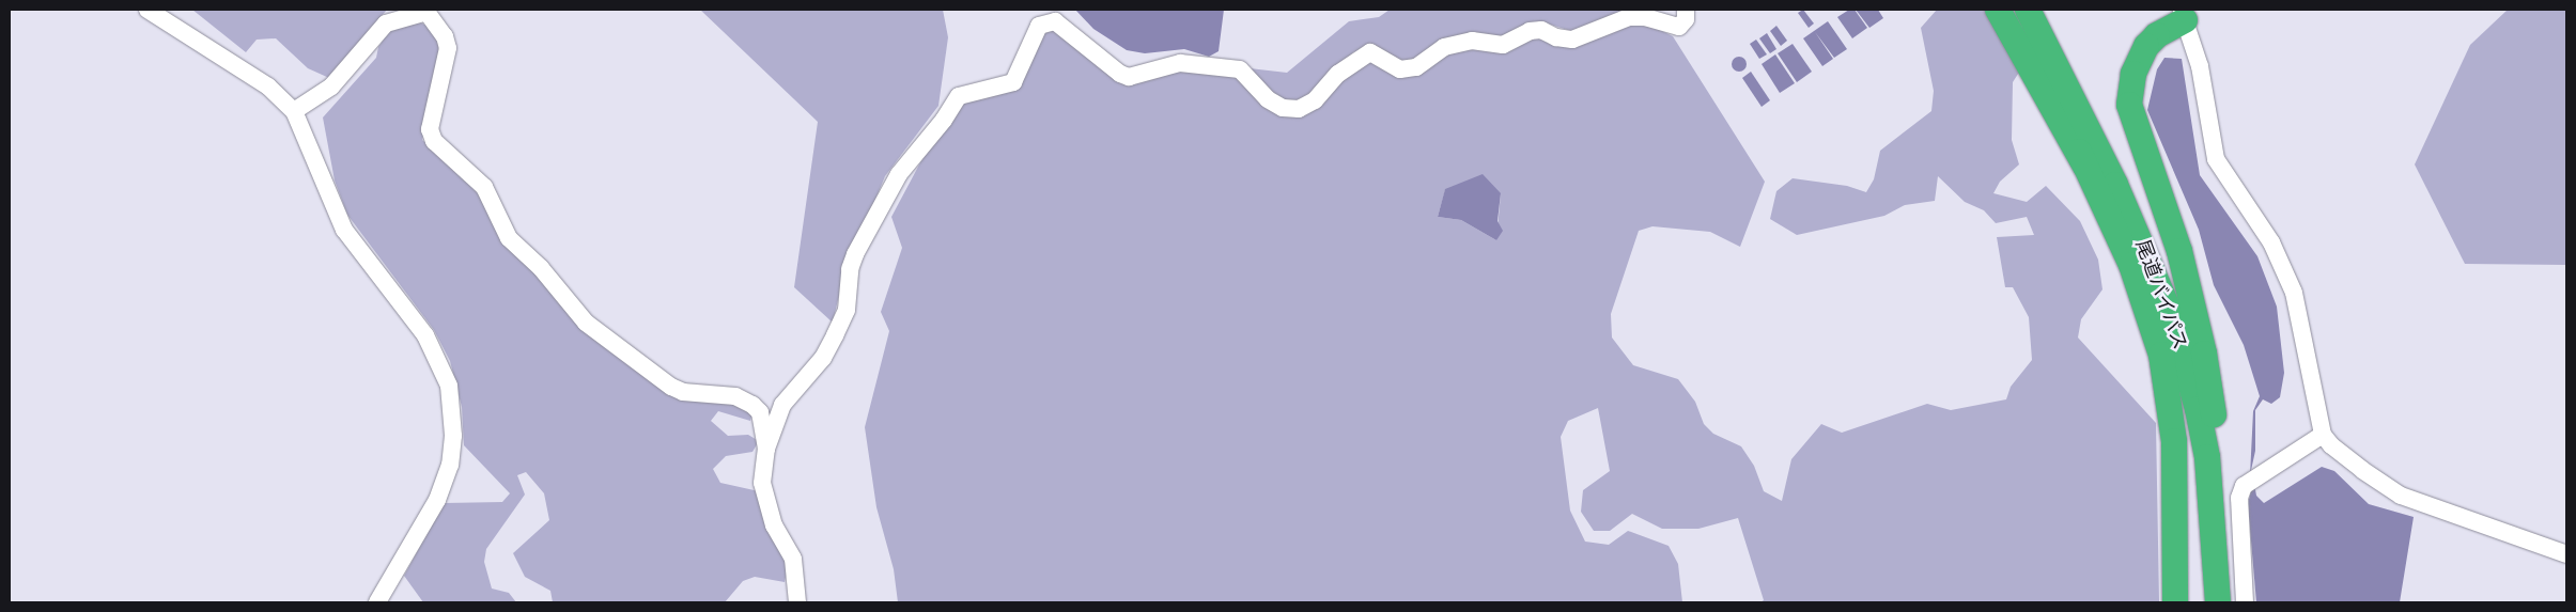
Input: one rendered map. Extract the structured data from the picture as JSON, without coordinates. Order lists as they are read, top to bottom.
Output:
{
  "streets": {
    "highway": ["尾道バイパス"]
  }
}
